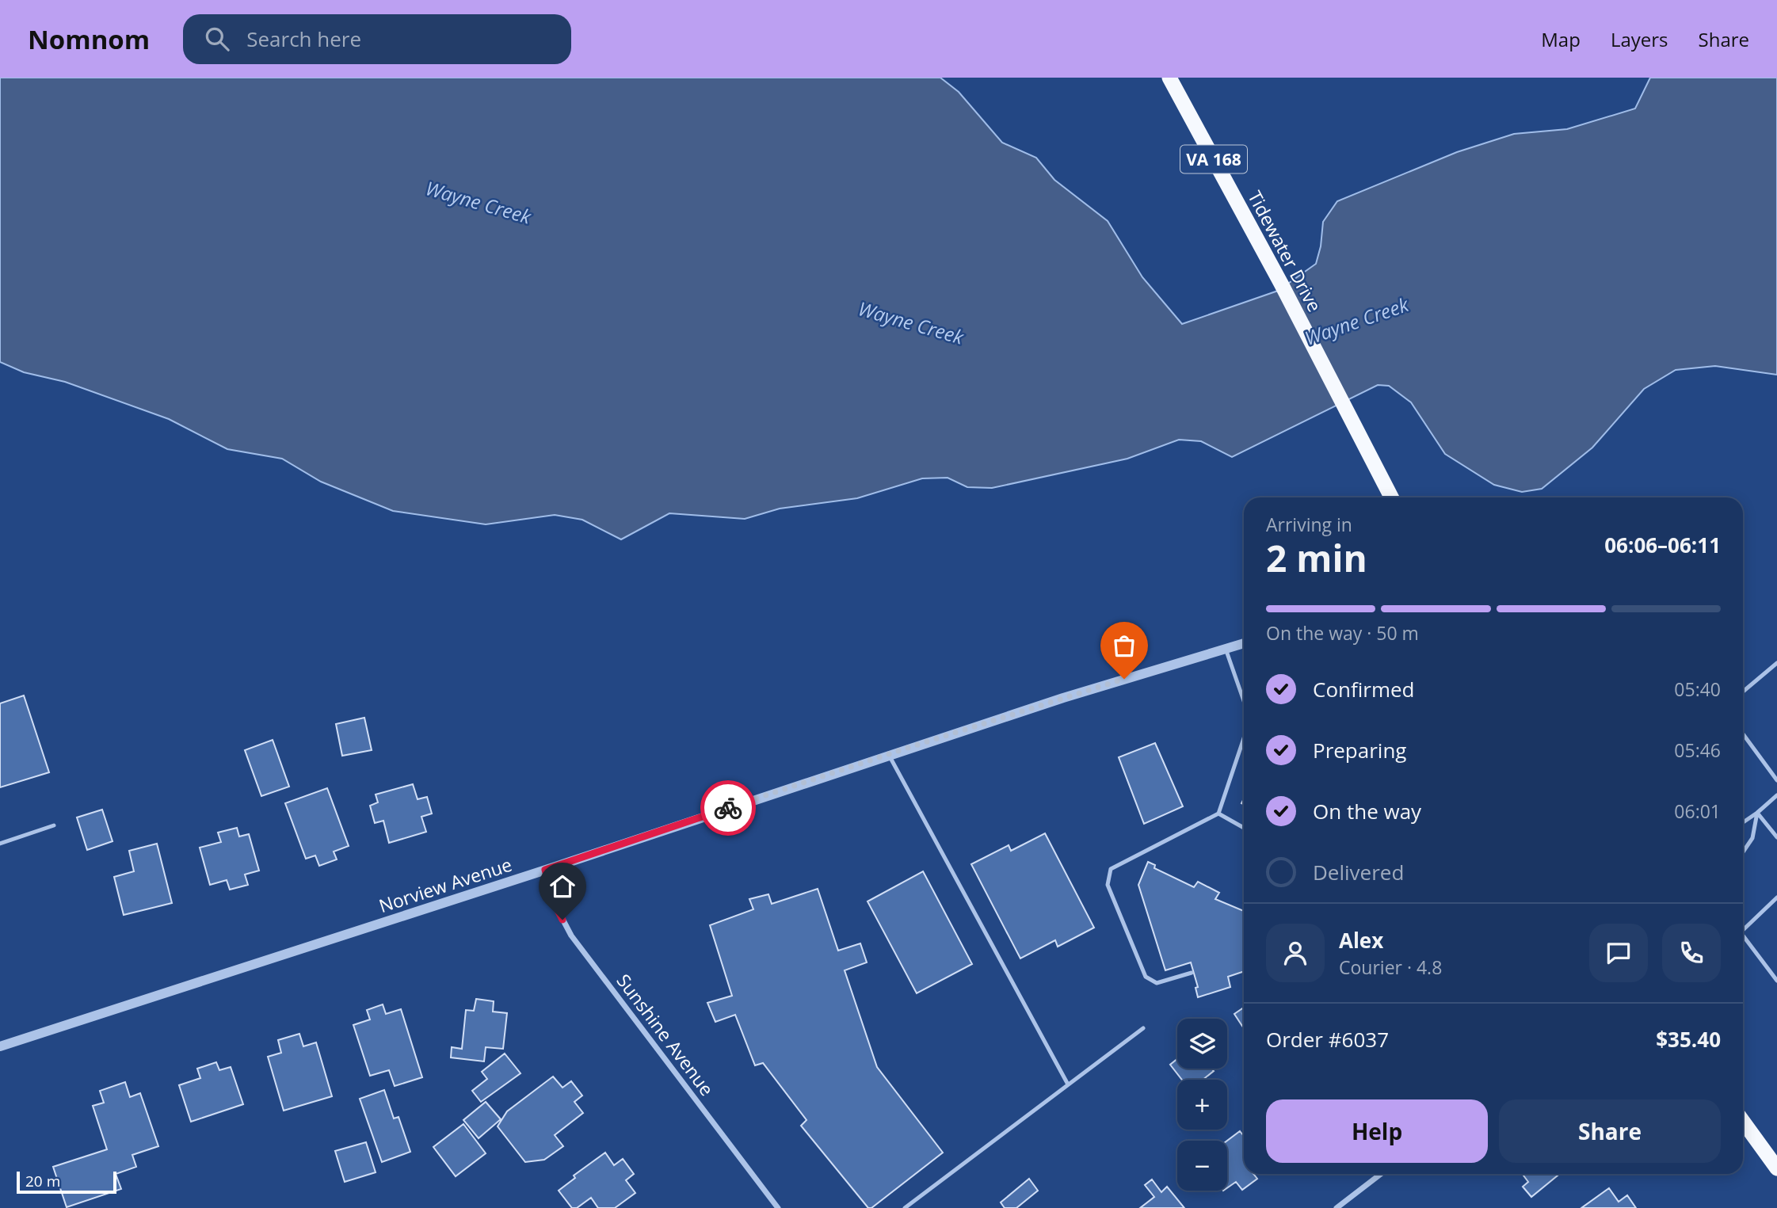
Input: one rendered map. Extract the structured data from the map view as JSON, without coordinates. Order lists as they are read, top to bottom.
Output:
{
  "streets": {
    "highway": ["VA 168", "Tidewater Drive"],
    "street": ["Norview Avenue", "Sunshine Avenue"]
  },
  "crossings": [
    ["Norview Avenue", "Sunshine Avenue"]
  ],
  "water": ["Wayne Creek"],
  "scale_bar": "20 m",
  "page": {
    "header": "Nomnom",
    "search": "Search here",
    "nav": ["Map", "Layers", "Share"],
    "heading": ["2 min", "Arriving in", "06:06–06:11"],
    "panel": [
      "Alex",
      "Courier · 4.8",
      "Order #6037",
      "$35.40"
    ],
    "bar": "On the way · 50 m",
    "list": [
      ["Confirmed", "05:40"],
      ["Preparing", "05:46"],
      ["On the way", "06:01"],
      "Delivered"
    ],
    "map_buttons": ["+", "−"],
    "buttons": ["Help", "Share"],
    "scale": "20 m"
  }
}
